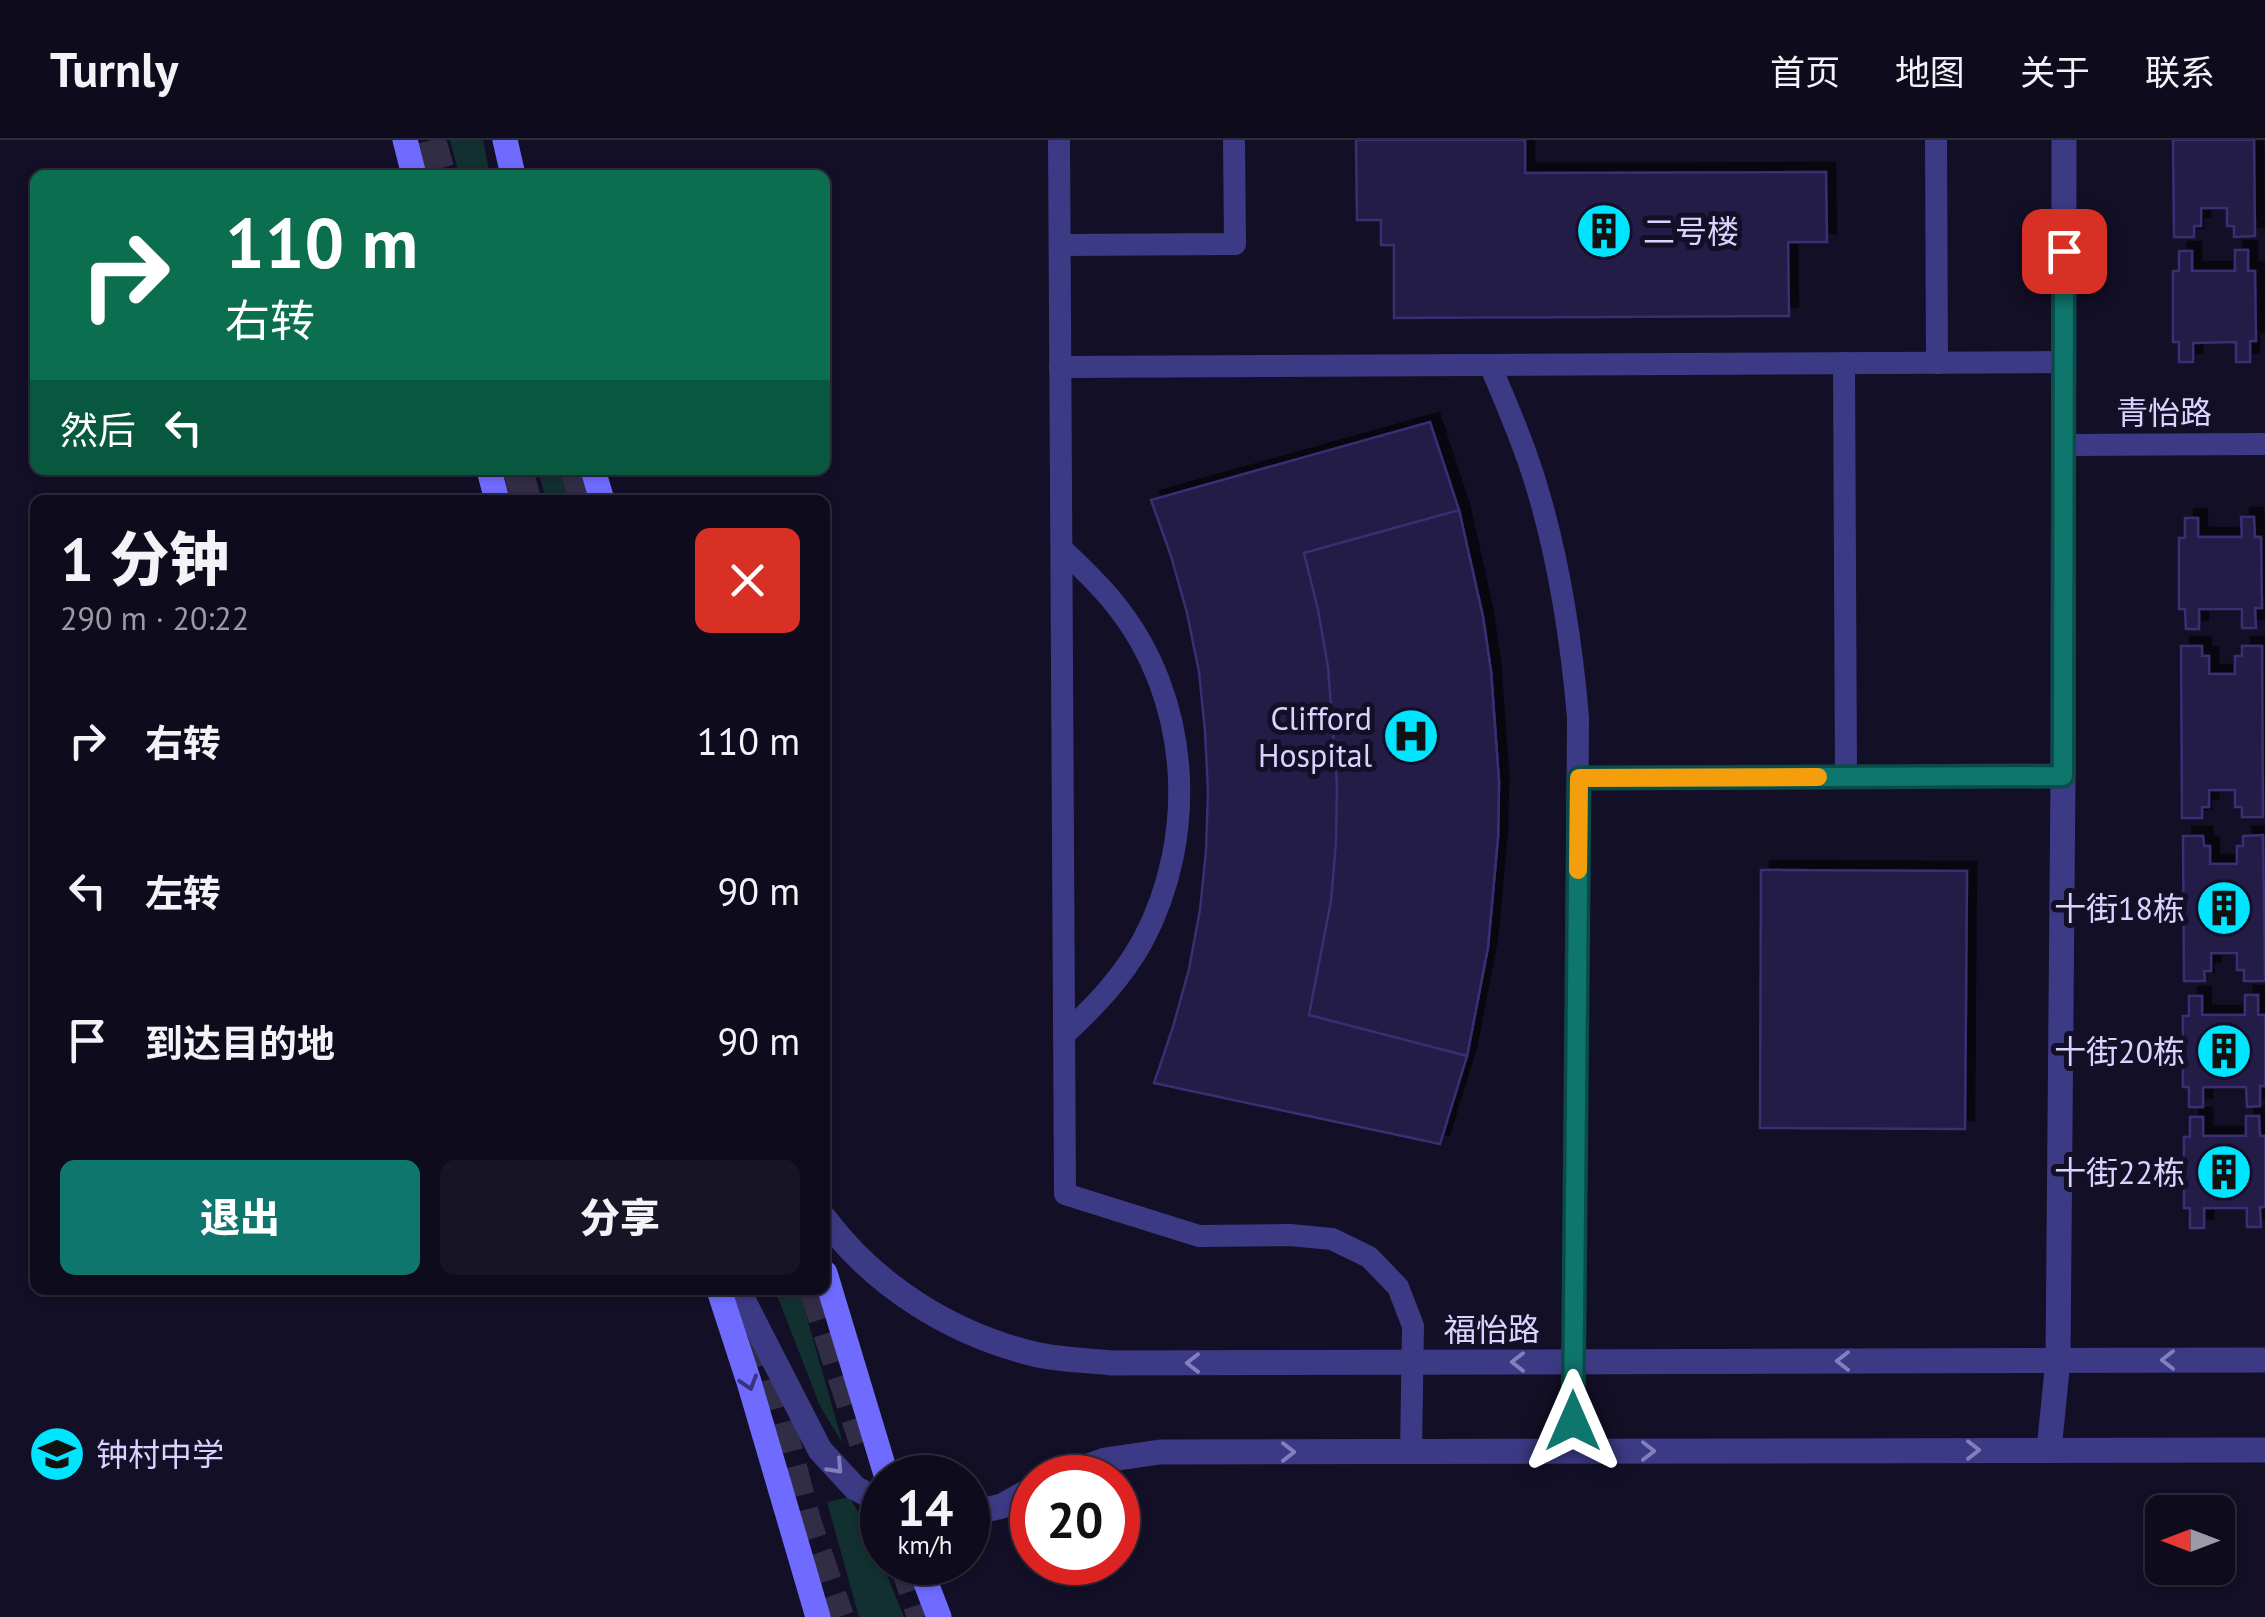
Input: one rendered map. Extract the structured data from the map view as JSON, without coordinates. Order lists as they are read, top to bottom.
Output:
{
  "streets": {
    "street": ["福怡路"],
    "lane": ["青怡路"]
  },
  "places": {
    "building": [
      "二号楼",
      "十街18栋",
      "十街20栋",
      "十街22栋"
    ],
    "hospital": ["Clifford Hospital"],
    "school or university": ["钟村中学"]
  },
  "north": "left",
  "page": {
    "header": "Turnly",
    "nav": [
      "首页",
      "地图",
      "关于",
      "联系"
    ],
    "turn": ["110 m", "右转"],
    "then": "然后",
    "heading": ["1 分钟", "290 m · 20:22"],
    "list": [
      {
        "name": "右转",
        "value": "110 m"
      },
      {
        "name": "左转",
        "value": "90 m"
      },
      {
        "name": "到达目的地",
        "value": "90 m"
      }
    ],
    "buttons": ["退出", "分享"],
    "speed": "14 km/h",
    "limit": "20"
  }
}
